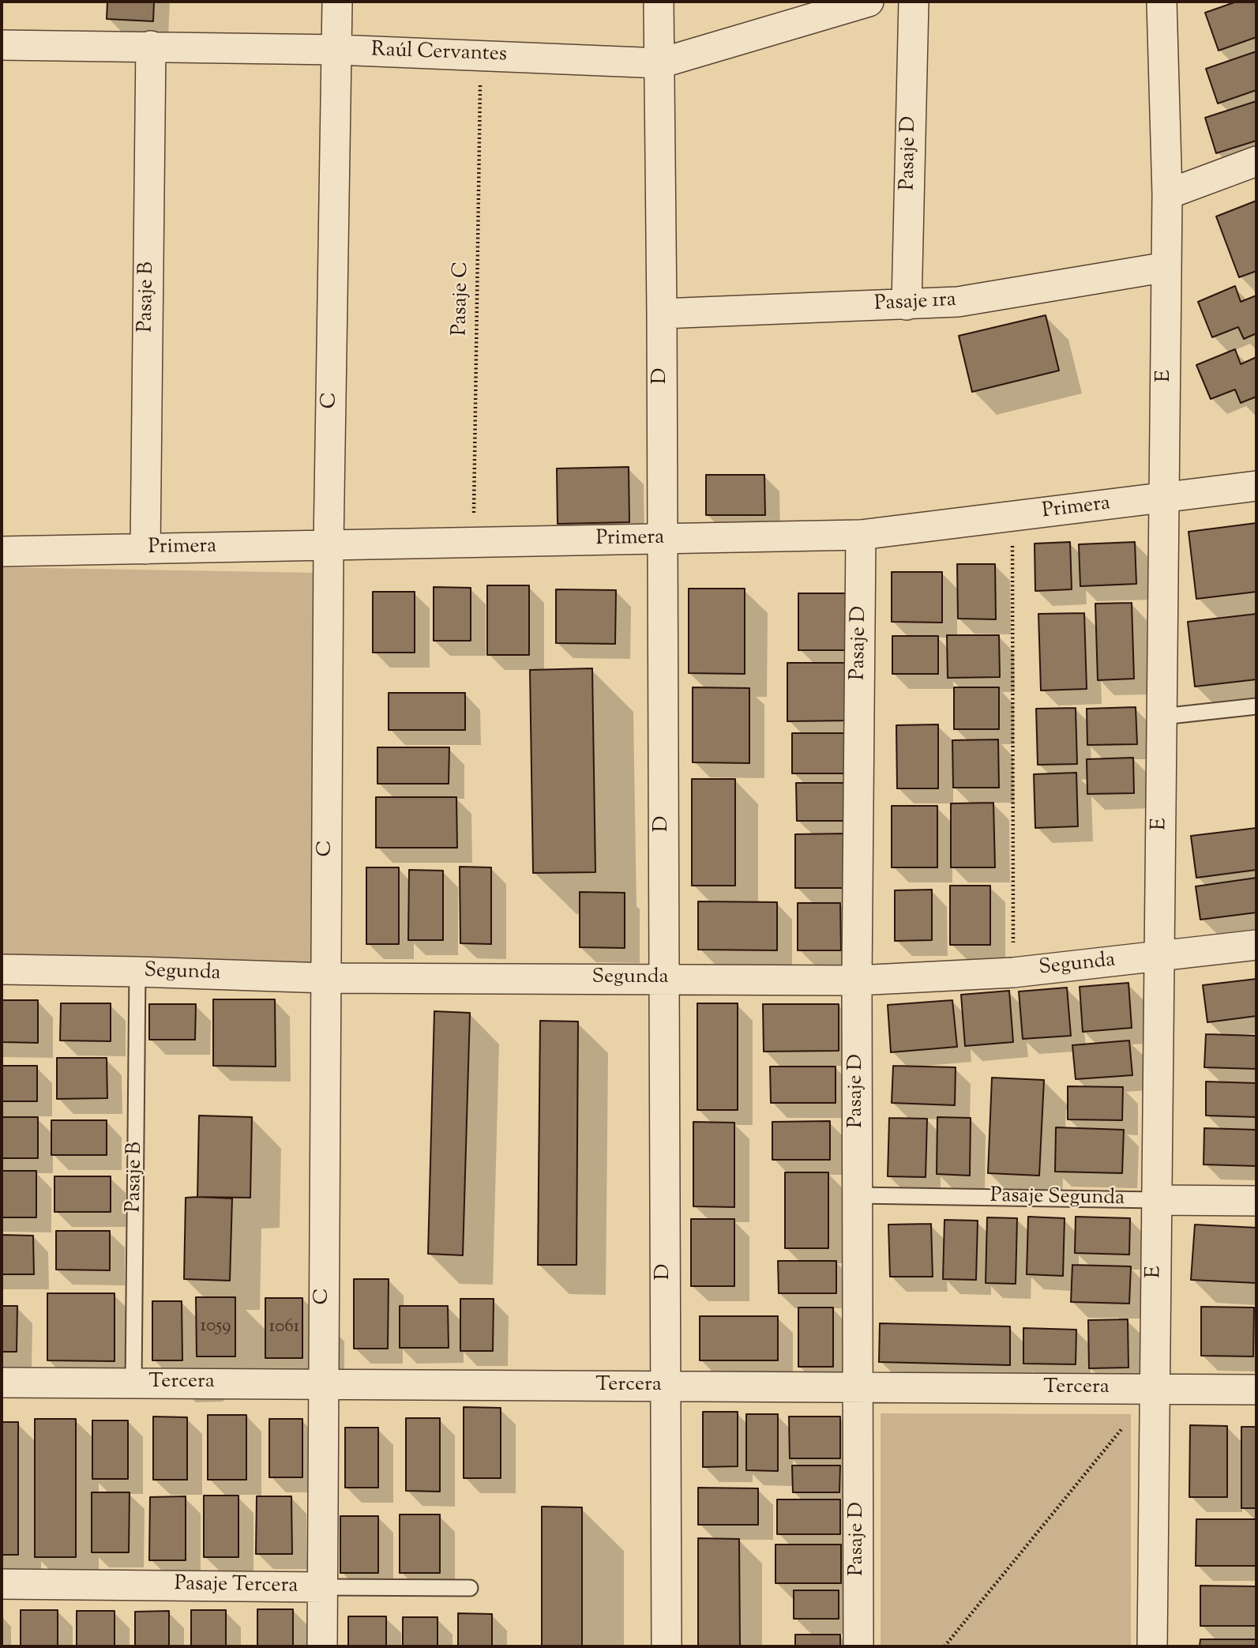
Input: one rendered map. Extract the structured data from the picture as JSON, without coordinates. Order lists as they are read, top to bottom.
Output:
{
  "streets": {
    "street": [
      "Raúl Cervantes",
      "Pasaje D",
      "Pasaje B",
      "Pasaje 1ra",
      "D",
      "E",
      "C",
      "Primera",
      "Segunda",
      "Pasaje Segunda",
      "Tercera",
      "Pasaje Tercera"
    ],
    "path": ["Pasaje C"]
  },
  "crossings": [
    ["Raúl Cervantes", "Pasaje B"],
    ["Raúl Cervantes", "Pasaje C"],
    ["Raúl Cervantes", "D"],
    ["Raúl Cervantes", "C"],
    ["Pasaje D", "Pasaje 1ra"],
    ["Pasaje D", "Primera"],
    ["Pasaje D", "Segunda"],
    ["Pasaje D", "Pasaje Segunda"],
    ["Pasaje D", "Tercera"],
    ["Pasaje B", "Primera"],
    ["Pasaje B", "Segunda"],
    ["Pasaje B", "Tercera"],
    ["Pasaje C", "Primera"],
    ["Pasaje 1ra", "D"],
    ["Pasaje 1ra", "E"],
    ["D", "Primera"],
    ["D", "Segunda"],
    ["D", "Tercera"],
    ["E", "Primera"],
    ["E", "Segunda"],
    ["E", "Pasaje Segunda"],
    ["E", "Tercera"],
    ["C", "Primera"],
    ["C", "Segunda"],
    ["C", "Tercera"],
    ["C", "Pasaje Tercera"]
  ],
  "house_numbers": ["1059", "1061"]
}
